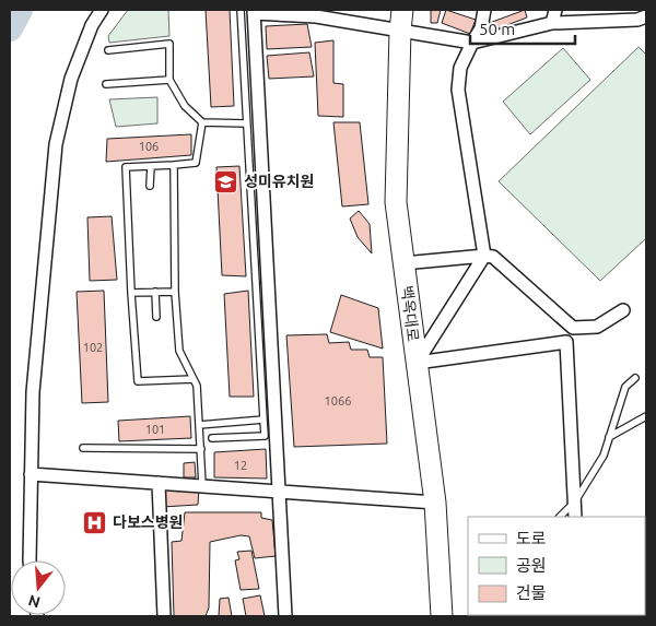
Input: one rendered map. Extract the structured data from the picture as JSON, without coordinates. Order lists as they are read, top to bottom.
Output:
{
  "streets": {
    "main road": ["백옥대로"]
  },
  "places": {
    "school or university": ["성미유치원"],
    "hospital": ["다보스병원"]
  },
  "house_numbers": [
    "106",
    "102",
    "1066",
    "101",
    "12"
  ],
  "legend": ["도로", "공원", "건물"],
  "scale_bar": "50 m",
  "north": "bottom"
}
